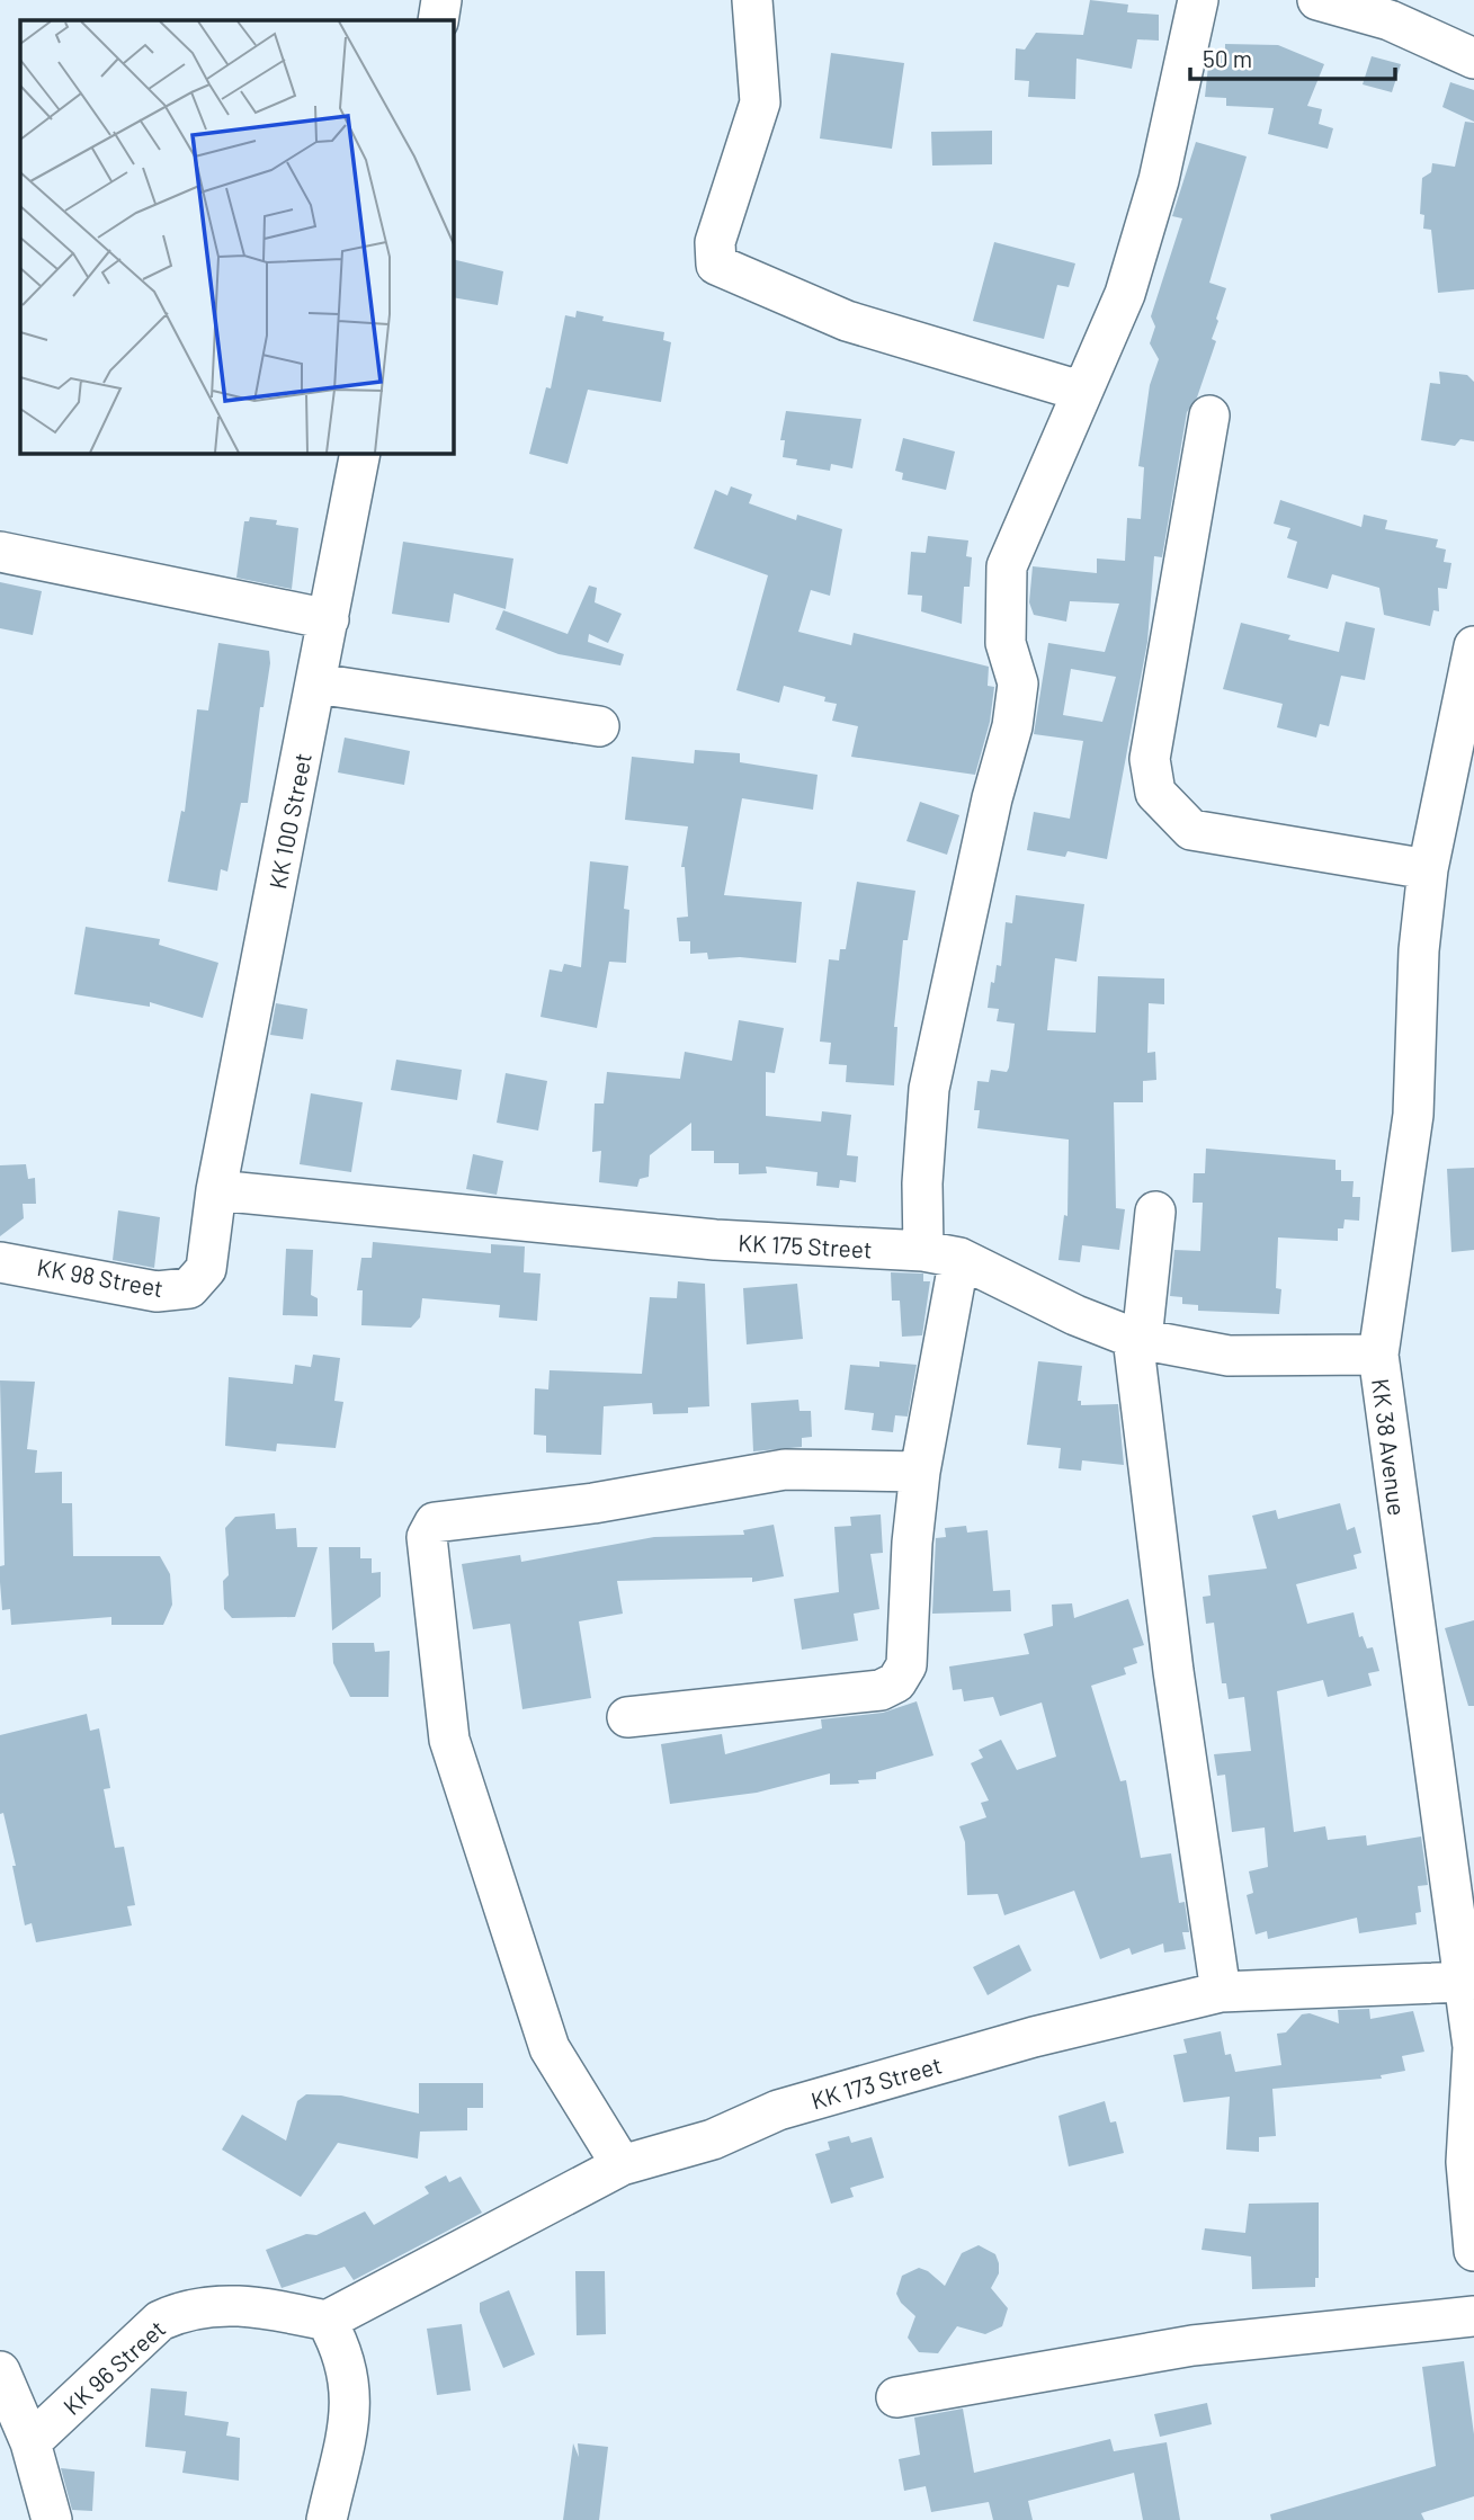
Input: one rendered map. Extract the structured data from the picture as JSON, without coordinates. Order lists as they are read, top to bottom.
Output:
{
  "streets": {
    "street": [
      "KK 100 Street",
      "KK 175 Street",
      "KK 98 Street",
      "KK 38 Avenue",
      "KK 173 Street",
      "KK 96 Street"
    ]
  },
  "crossings": [
    ["KK 100 Street", "KK 175 Street"],
    ["KK 100 Street", "KK 98 Street"],
    ["KK 175 Street", "KK 98 Street"],
    ["KK 175 Street", "KK 38 Avenue"],
    ["KK 38 Avenue", "KK 173 Street"],
    ["KK 173 Street", "KK 96 Street"]
  ],
  "scale_bar": "50 m"
}
